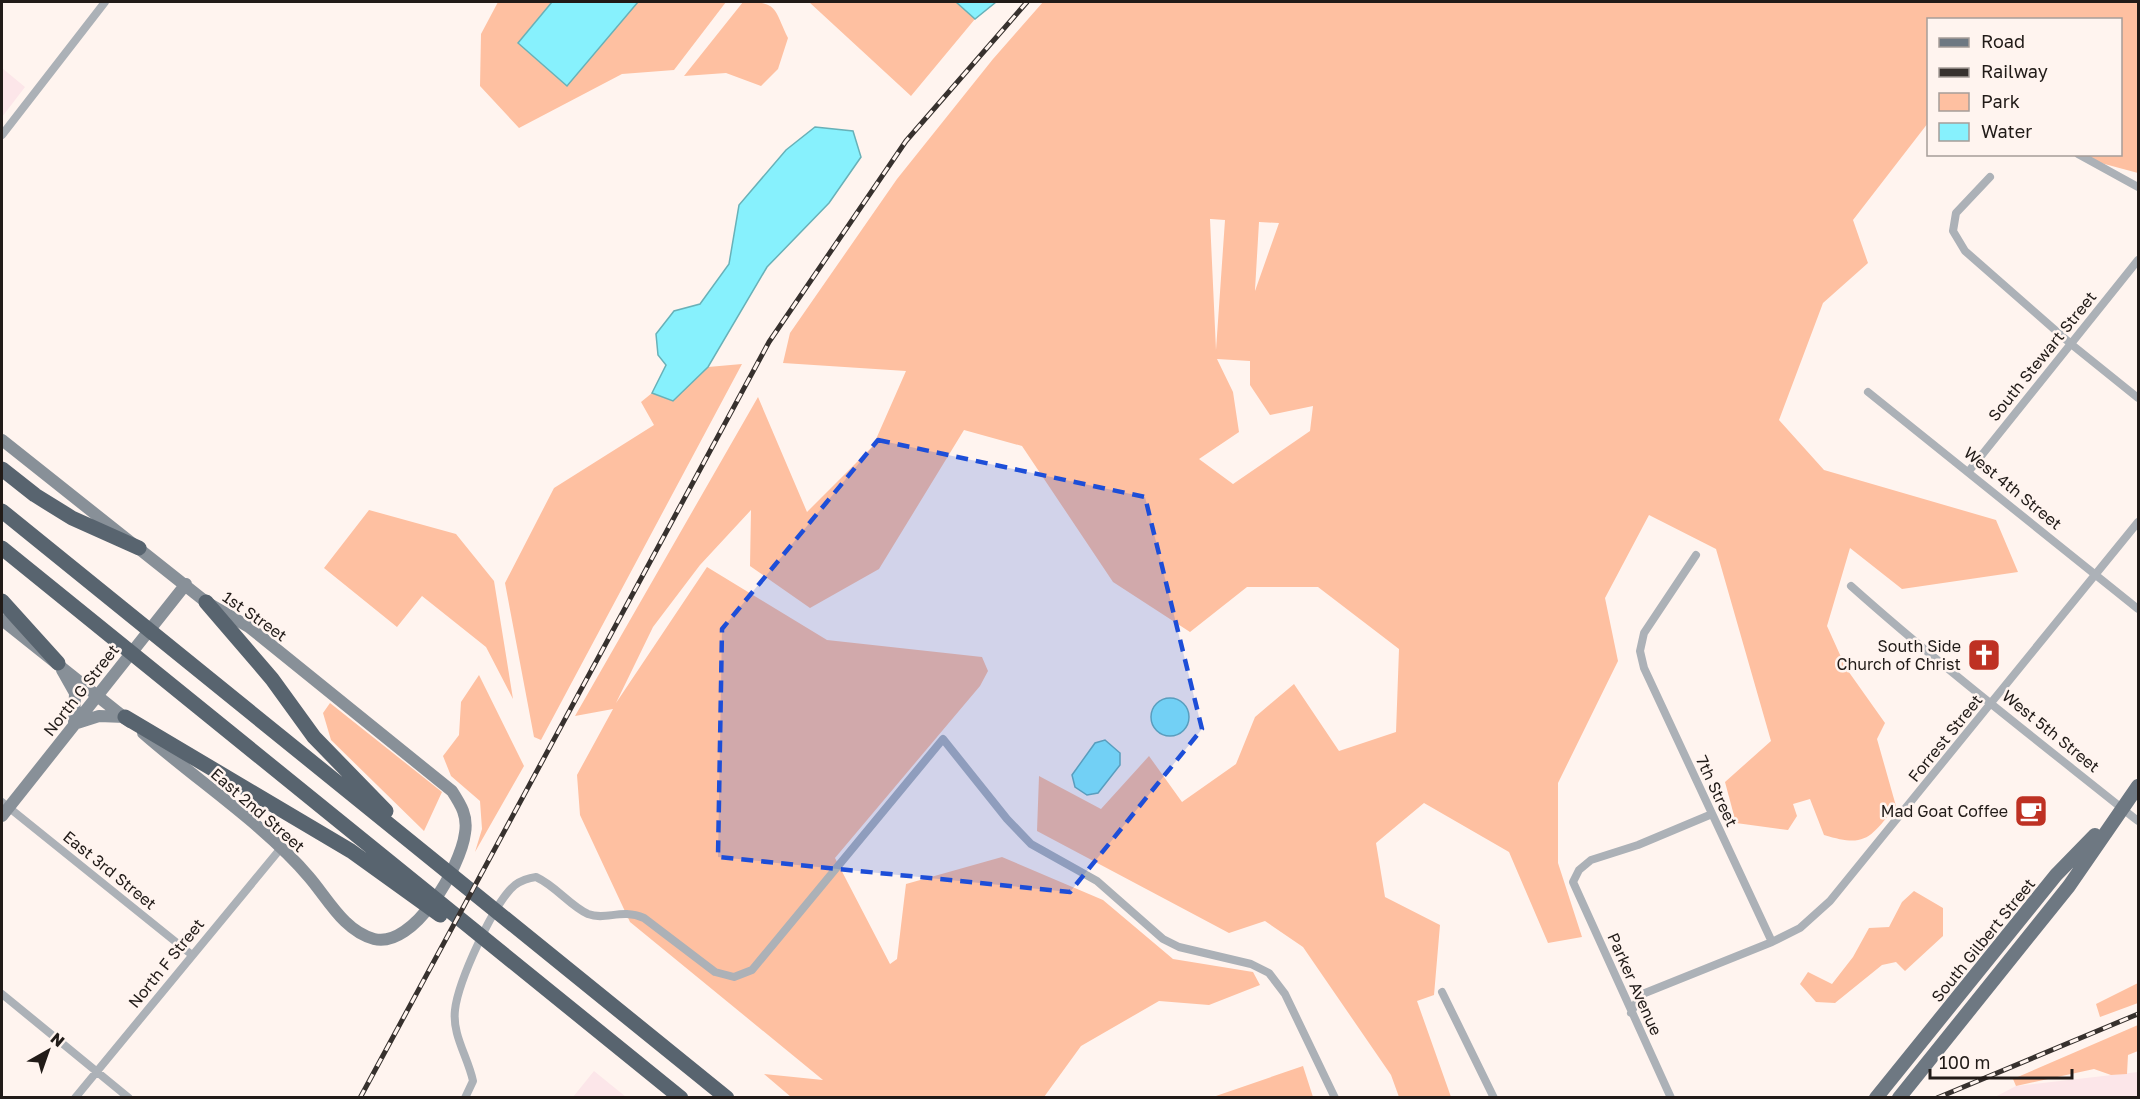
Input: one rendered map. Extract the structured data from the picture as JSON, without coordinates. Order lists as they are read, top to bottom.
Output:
{
  "streets": {
    "main road": ["South Gilbert Street"],
    "street": [
      "South Stewart Street",
      "West 4th Street",
      "1st Street",
      "North G Street",
      "West 5th Street",
      "Forrest Street",
      "7th Street",
      "East 2nd Street",
      "East 3rd Street",
      "North F Street",
      "Parker Avenue"
    ]
  },
  "crossings": [
    ["South Stewart Street", "West 4th Street"],
    ["West 4th Street", "Forrest Street"],
    ["1st Street", "North G Street"],
    ["1st Street", "East 2nd Street"],
    ["North G Street", "East 2nd Street"],
    ["North G Street", "East 3rd Street"],
    ["West 5th Street", "Forrest Street"],
    ["West 5th Street", "South Gilbert Street"],
    ["Forrest Street", "7th Street"],
    ["Forrest Street", "Parker Avenue"],
    ["7th Street", "Parker Avenue"],
    ["East 2nd Street", "North F Street"],
    ["East 3rd Street", "North F Street"]
  ],
  "places": {
    "church": ["South Side Church of Christ"],
    "cafe": ["Mad Goat Coffee"]
  },
  "legend": [
    "Road",
    "Railway",
    "Park",
    "Water"
  ],
  "scale_bar": "100 m",
  "north": "top right"
}
